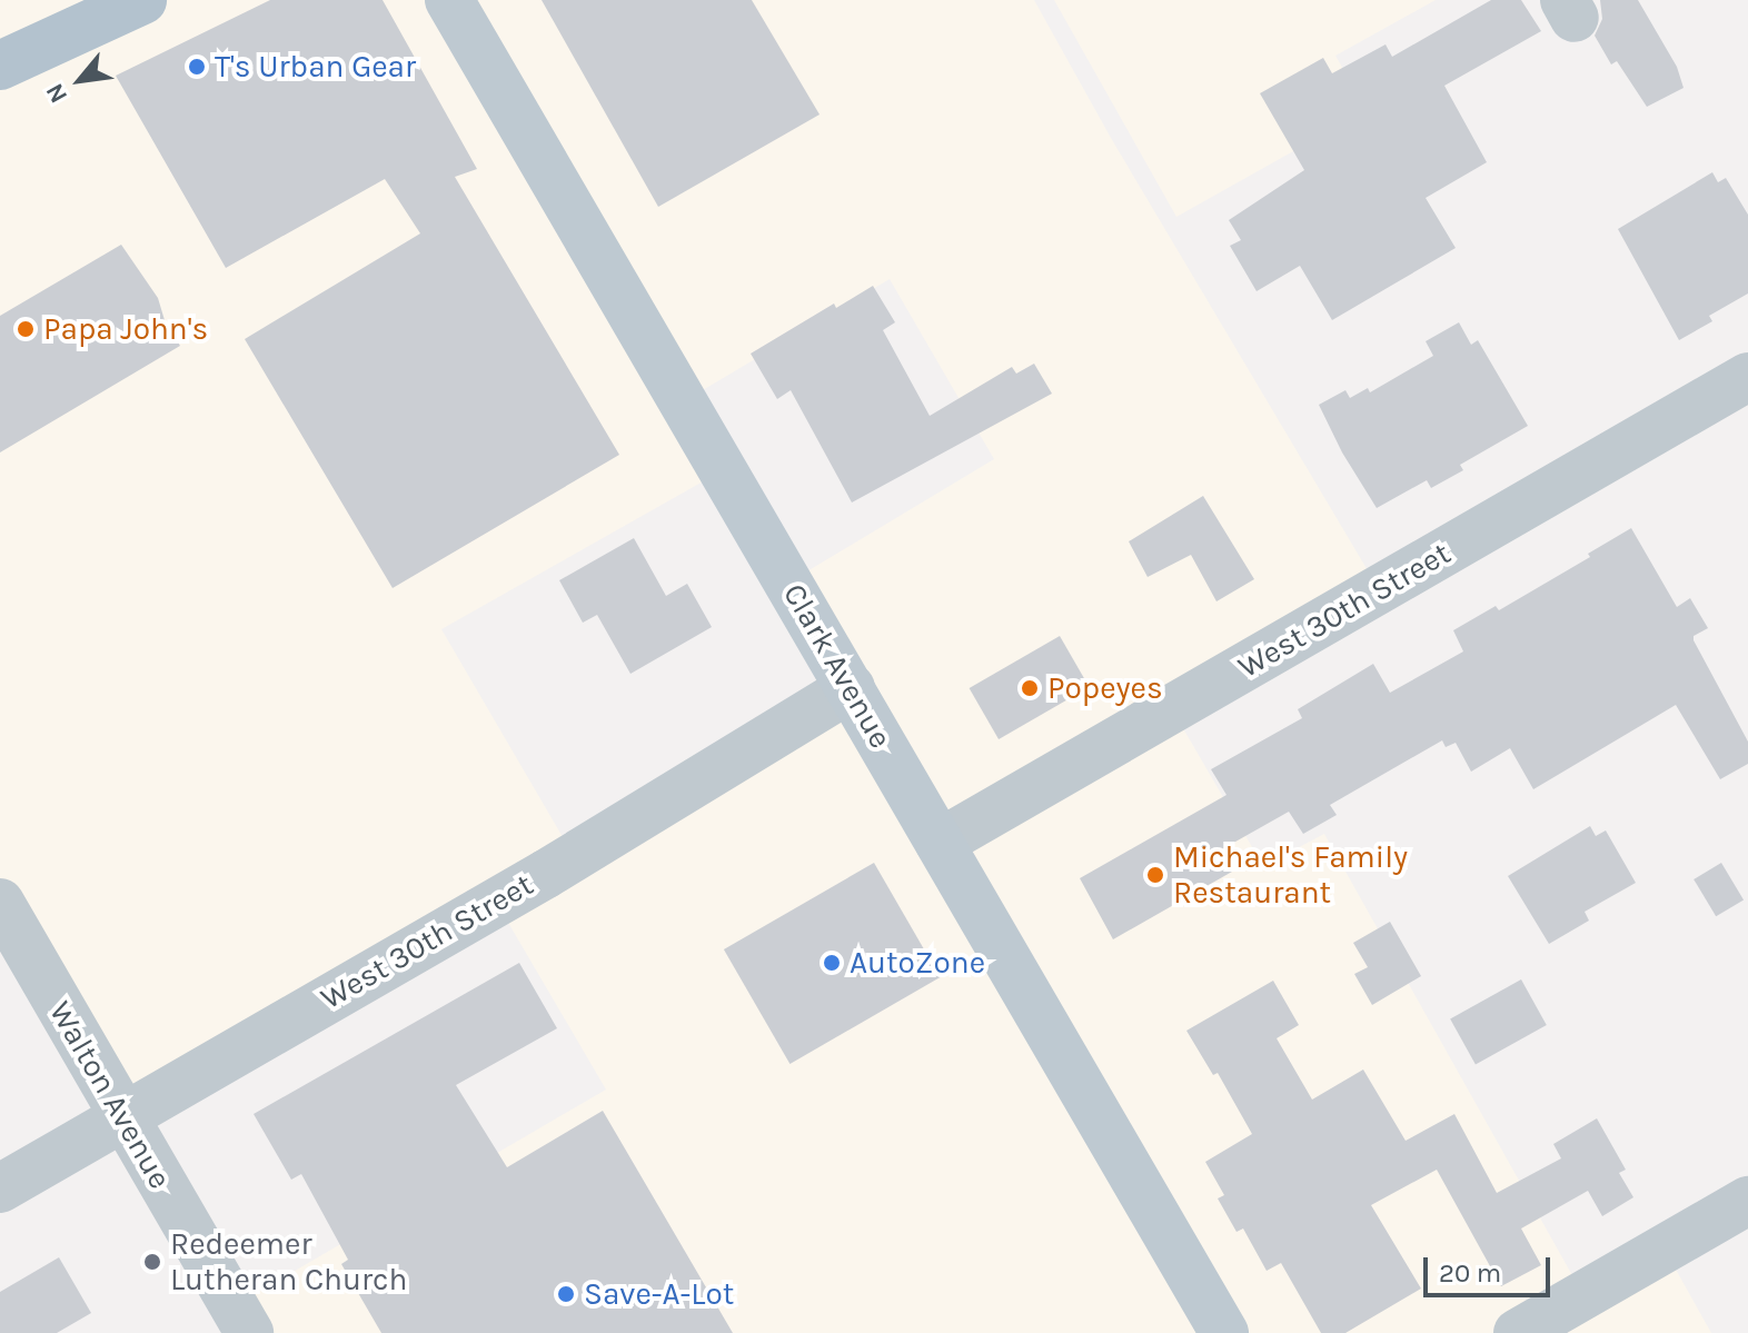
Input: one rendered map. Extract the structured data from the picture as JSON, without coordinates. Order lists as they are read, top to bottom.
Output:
{
  "streets": {
    "street": ["West 30th Street", "Clark Avenue", "Walton Avenue"]
  },
  "crossings": [
    ["West 30th Street", "Clark Avenue"],
    ["West 30th Street", "Walton Avenue"]
  ],
  "places": [
    "T's Urban Gear",
    "Papa John's",
    "Popeyes",
    "Michael's Family Restaurant",
    "AutoZone",
    "Redeemer Lutheran Church",
    "Save-A-Lot"
  ],
  "scale_bar": "20 m",
  "north": "bottom left"
}
